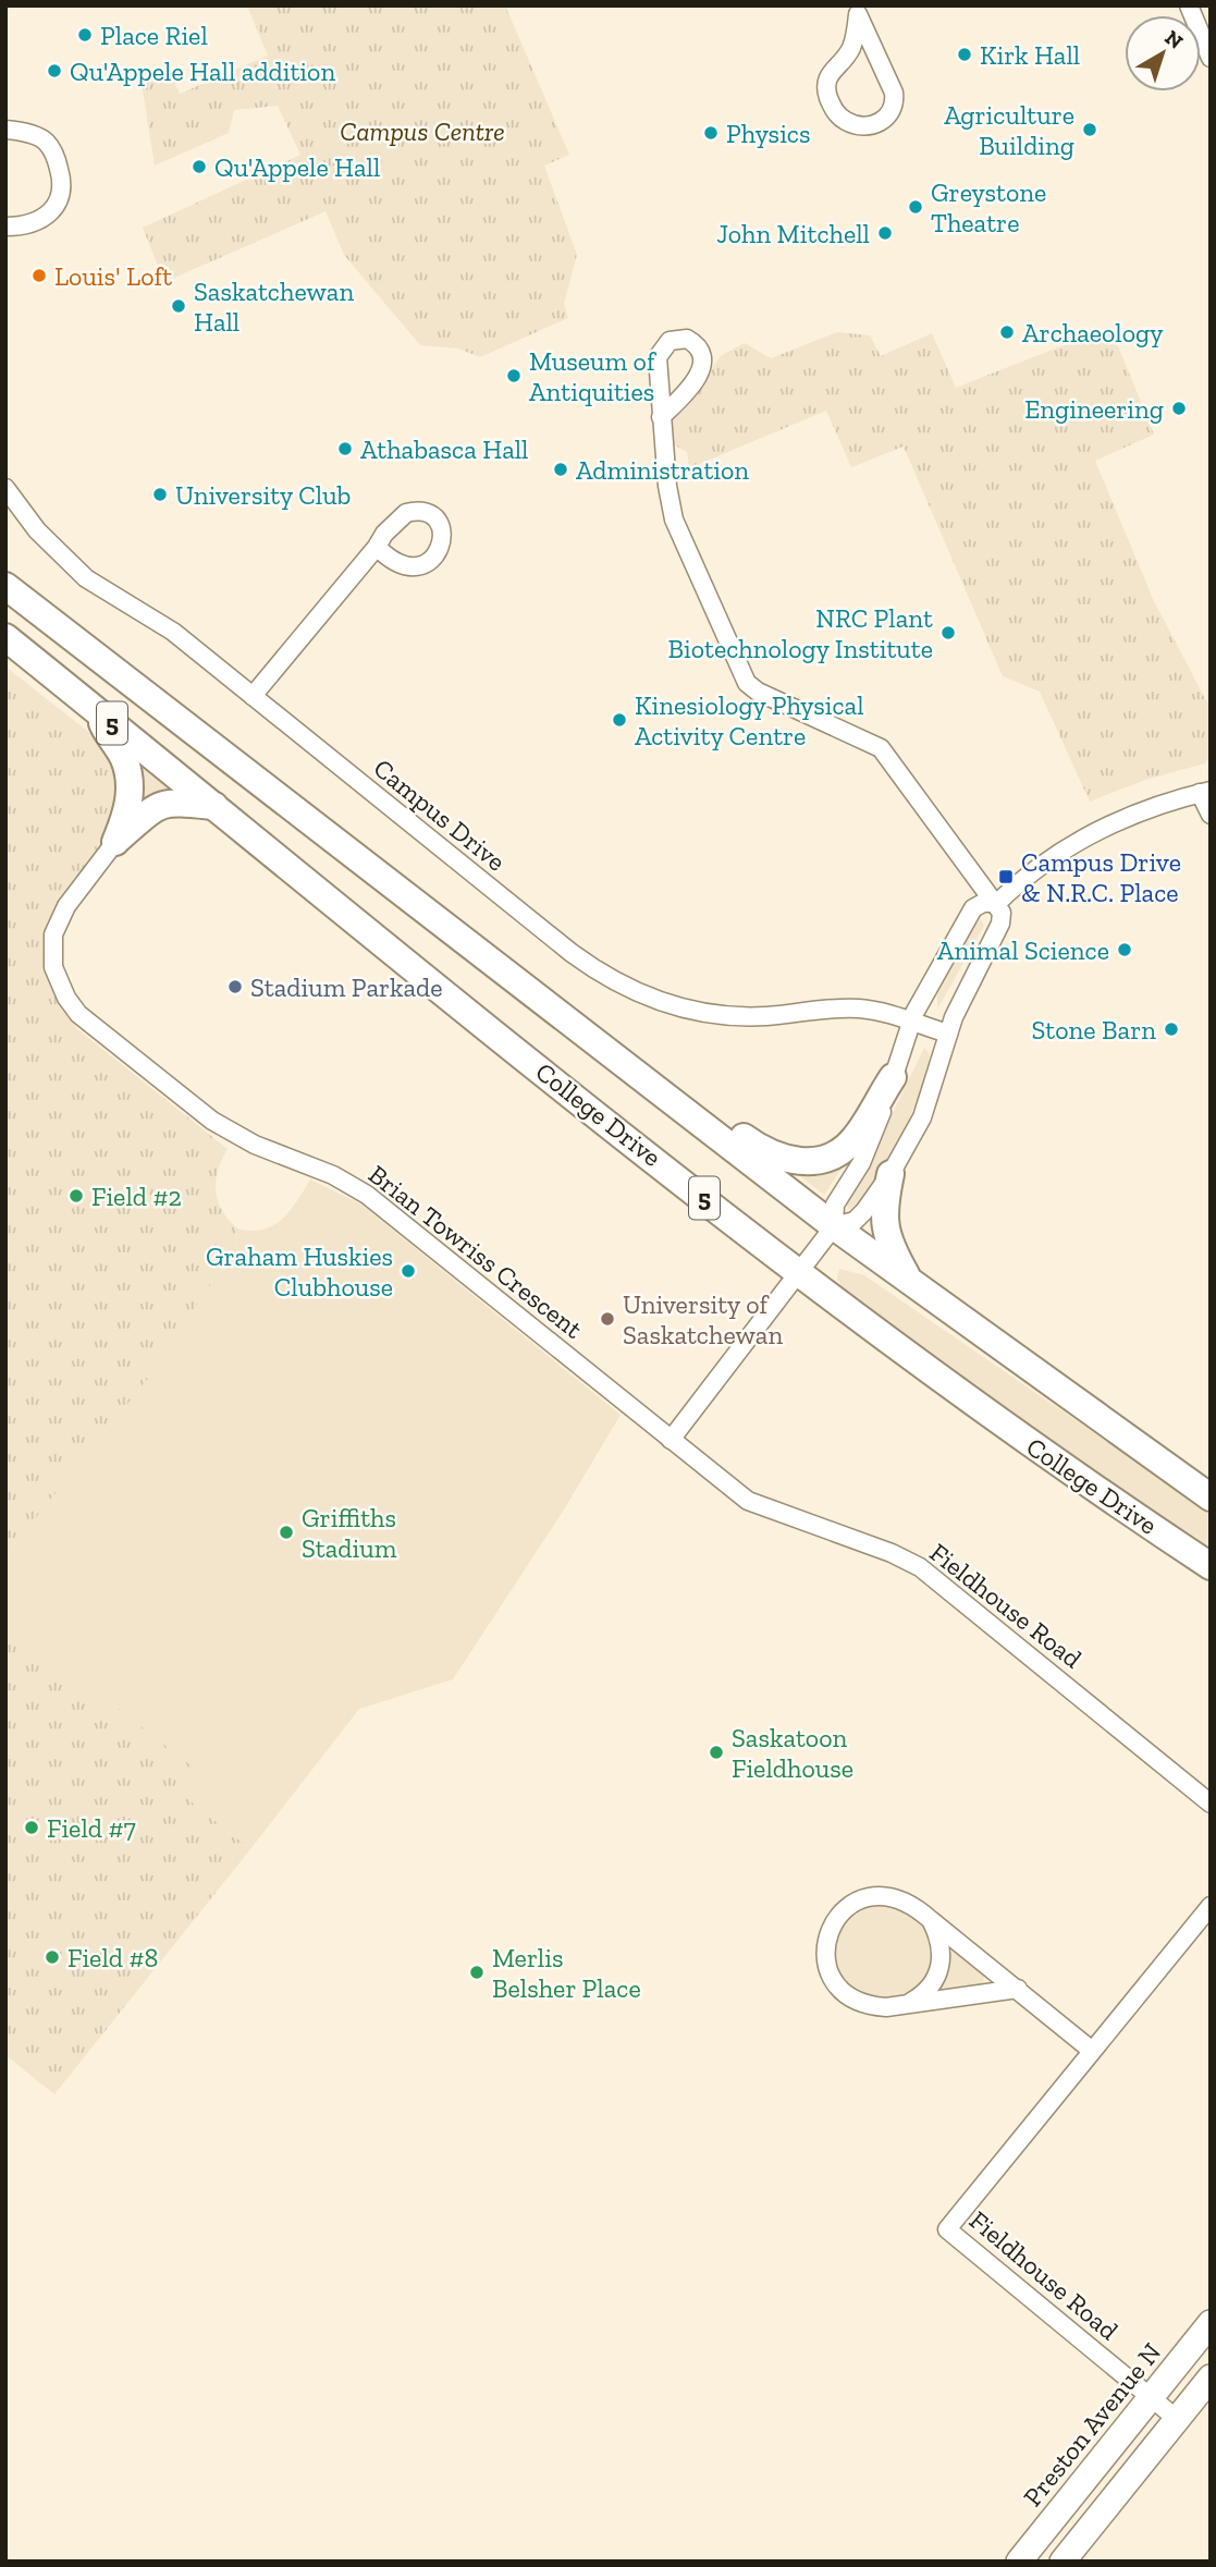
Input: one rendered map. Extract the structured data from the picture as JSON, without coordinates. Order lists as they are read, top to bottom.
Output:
{
  "streets": {
    "main road": ["5", "College Drive", "Preston Avenue N"],
    "street": ["Campus Drive", "Brian Towriss Crescent", "Fieldhouse Road"]
  },
  "crossings": [
    ["Brian Towriss Crescent", "Fieldhouse Road"],
    ["Fieldhouse Road", "Preston Avenue N"]
  ],
  "parks": ["Campus Centre"],
  "places": {
    "other": [
      "Place Riel",
      "Kirk Hall",
      "Qu'Appele Hall addition",
      "Agriculture Building",
      "Physics",
      "Qu'Appele Hall",
      "Greystone Theatre",
      "John Mitchell",
      "Louis' Loft",
      "Saskatchewan Hall",
      "Archaeology",
      "Museum of Antiquities",
      "Engineering",
      "Athabasca Hall",
      "Administration",
      "University Club",
      "NRC Plant Biotechnology Institute",
      "Kinesiology Physical Activity Centre",
      "Animal Science",
      "Stadium Parkade",
      "Stone Barn",
      "Field #2",
      "Graham Huskies Clubhouse",
      "University of Saskatchewan",
      "Griffiths Stadium",
      "Saskatoon Fieldhouse",
      "Field #7",
      "Field #8",
      "Merlis Belsher Place"
    ],
    "transit": ["Campus Drive & N.R.C. Place"]
  },
  "north": "top right"
}
